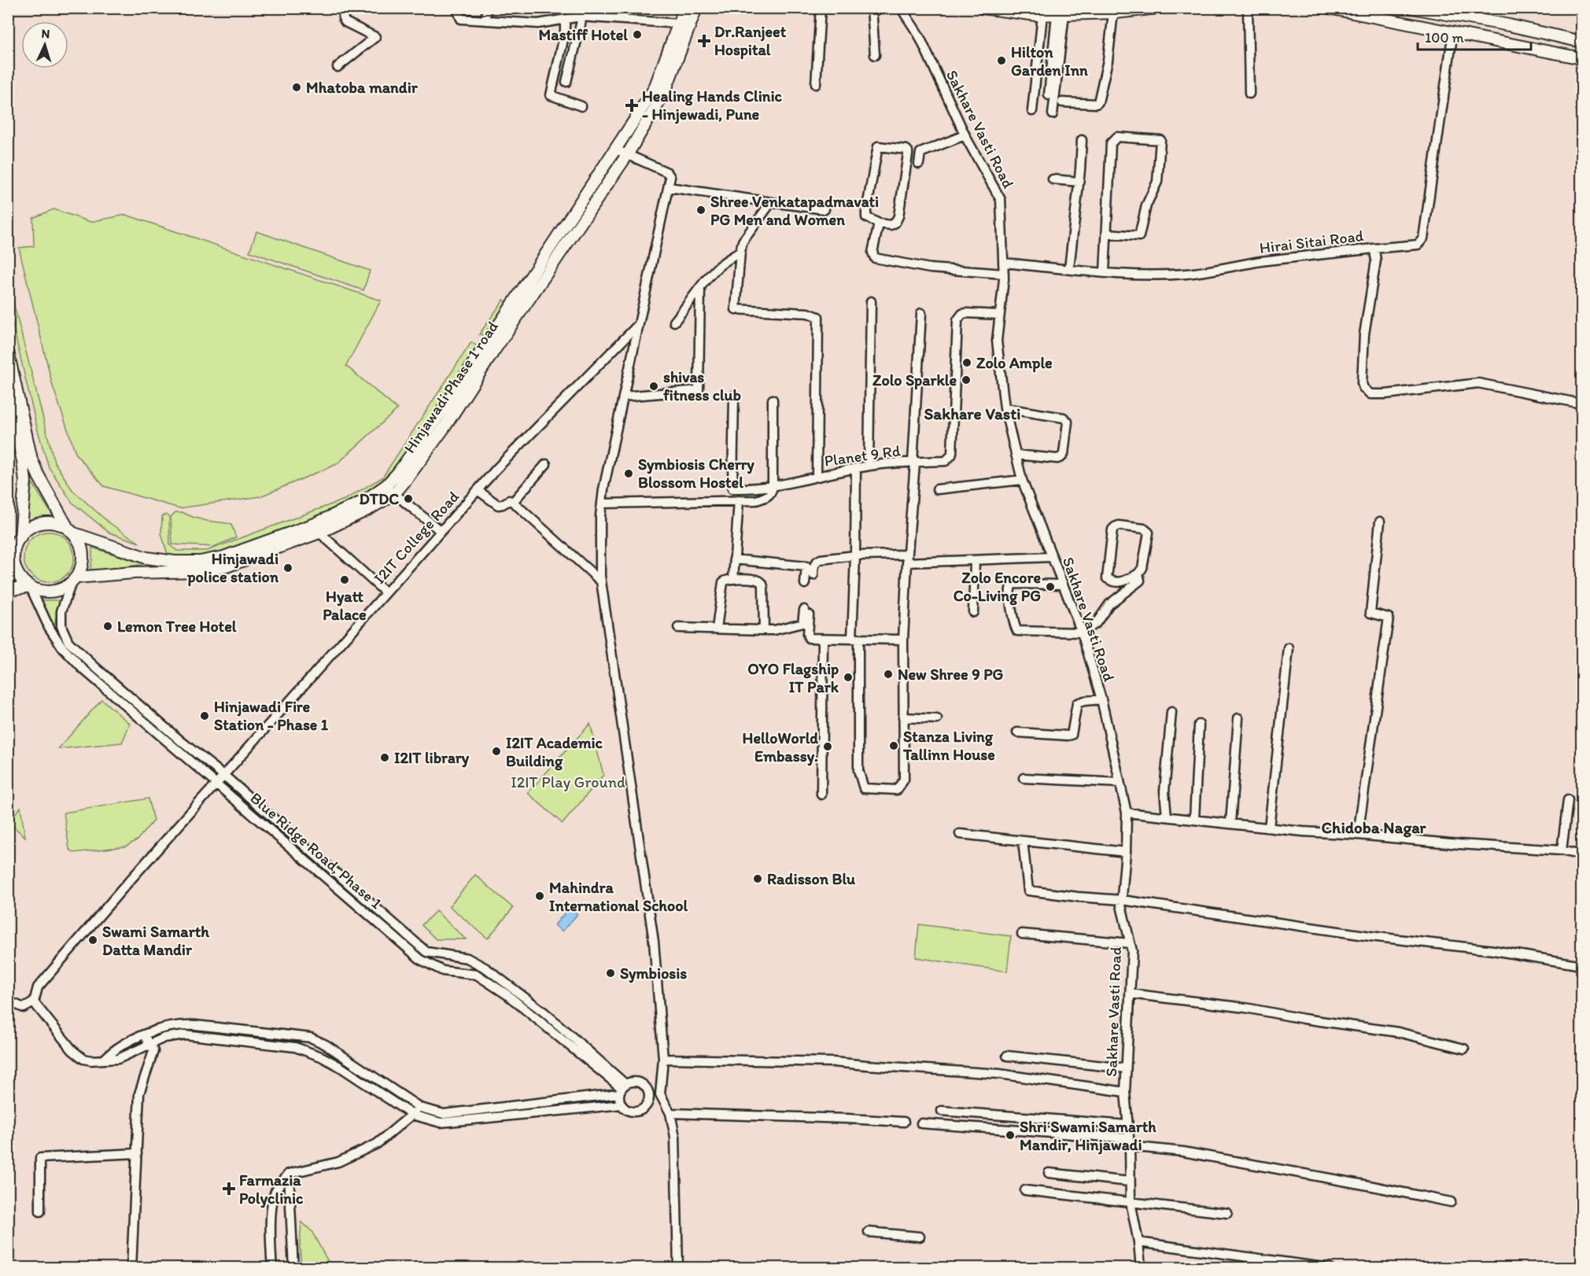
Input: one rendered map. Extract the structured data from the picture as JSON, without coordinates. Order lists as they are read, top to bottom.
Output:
{
  "streets": {
    "main road": ["Hinjawadi Phase 1 road"],
    "street": [
      "Sakhare Vasti Road",
      "Hirai Sitai Road",
      "Planet 9 Rd",
      "I2IT College Road",
      "Blue Ridge Road, Phase 1"
    ]
  },
  "crossings": [
    ["Sakhare Vasti Road", "Hirai Sitai Road"],
    ["Sakhare Vasti Road", "Planet 9 Rd"],
    ["Hinjawadi Phase 1 road", "Blue Ridge Road, Phase 1"],
    ["I2IT College Road", "Blue Ridge Road, Phase 1"]
  ],
  "districts": ["Sakhare Vasti", "Chidoba Nagar"],
  "parks": ["I2IT Play Ground"],
  "places": {
    "other": [
      "Mastiff Hotel",
      "Hilton Garden Inn",
      "Mhatoba mandir",
      "Shree Venkatapadmavati PG Men and Women",
      "Zolo Ample",
      "Zolo Sparkle",
      "shivas fitness club",
      "Symbiosis Cherry Blossom Hostel",
      "DTDC",
      "Hinjawadi police station",
      "Hyatt Palace",
      "Zolo Encore Co-Living PG",
      "Lemon Tree Hotel",
      "New Shree 9 PG",
      "OYO Flagship IT Park",
      "Hinjawadi Fire Station - Phase 1",
      "Stanza Living Tallinn House",
      "HelloWorld Embassy.",
      "I2IT Academic Building",
      "I2IT library",
      "Radisson Blu",
      "Mahindra International School",
      "Swami Samarth Datta Mandir",
      "Symbiosis",
      "Shri Swami Samarth Mandir, Hinjawadi"
    ],
    "health": ["Dr.Ranjeet Hospital", "Healing Hands Clinic - Hinjewadi, Pune", "Farmazia Polyclinic"]
  },
  "scale_bar": "100 m",
  "north": "top"
}
